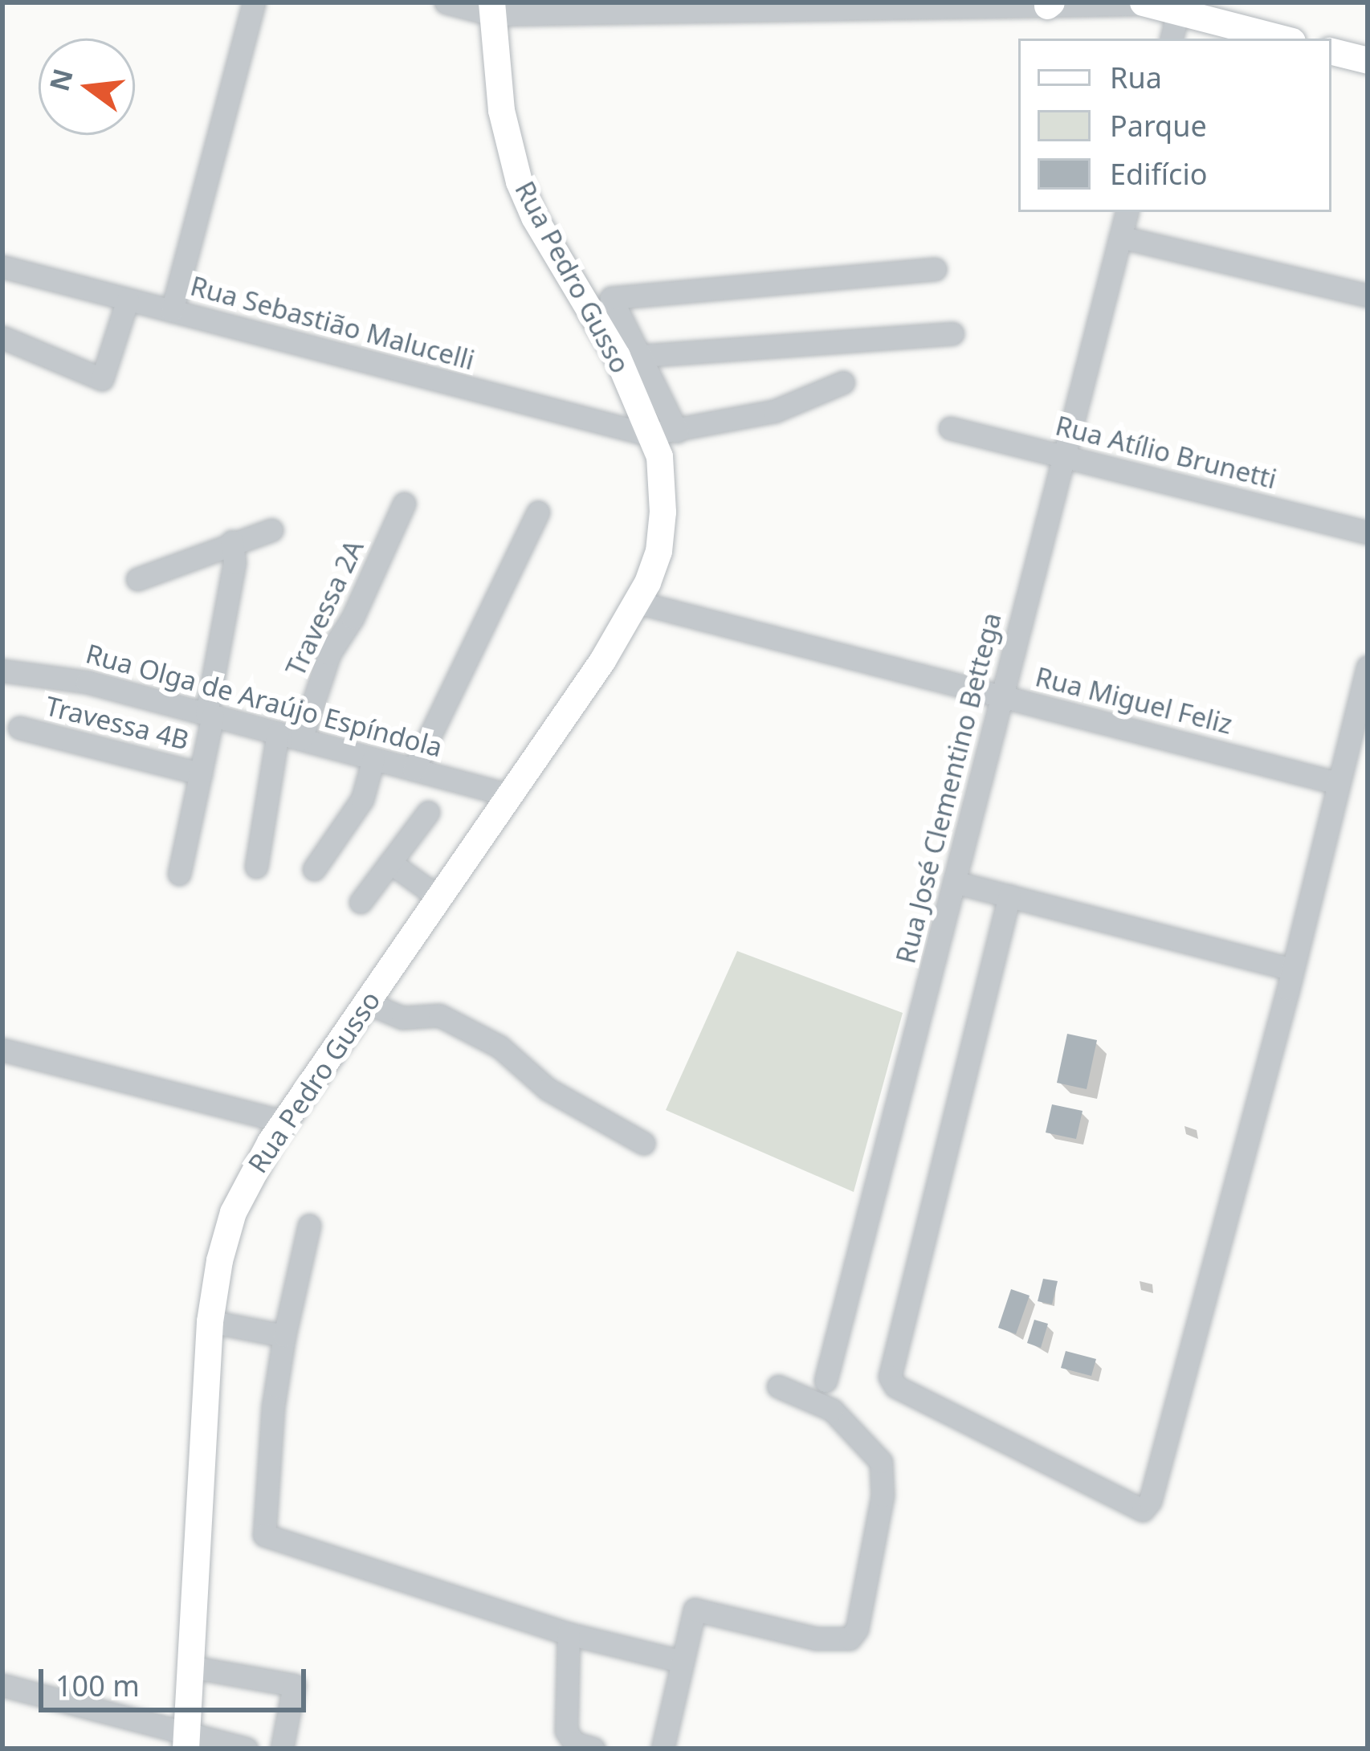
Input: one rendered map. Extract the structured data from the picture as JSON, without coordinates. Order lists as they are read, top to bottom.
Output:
{
  "streets": {
    "main road": ["Rua Pedro Gusso"],
    "street": [
      "Rua Sebastião Malucelli",
      "Rua Atílio Brunetti",
      "Travessa 2A",
      "Rua Olga de Araújo Espíndola",
      "Rua Miguel Feliz",
      "Travessa 4B",
      "Rua José Clementino Bettega"
    ]
  },
  "crossings": [
    ["Rua Pedro Gusso", "Rua Sebastião Malucelli"],
    ["Rua Pedro Gusso", "Rua Olga de Araújo Espíndola"],
    ["Rua Pedro Gusso", "Rua Miguel Feliz"],
    ["Rua Atílio Brunetti", "Rua José Clementino Bettega"],
    ["Travessa 2A", "Rua Olga de Araújo Espíndola"],
    ["Rua Miguel Feliz", "Rua José Clementino Bettega"]
  ],
  "legend": ["Rua", "Parque", "Edifício"],
  "scale_bar": "100 m",
  "north": "left"
}
